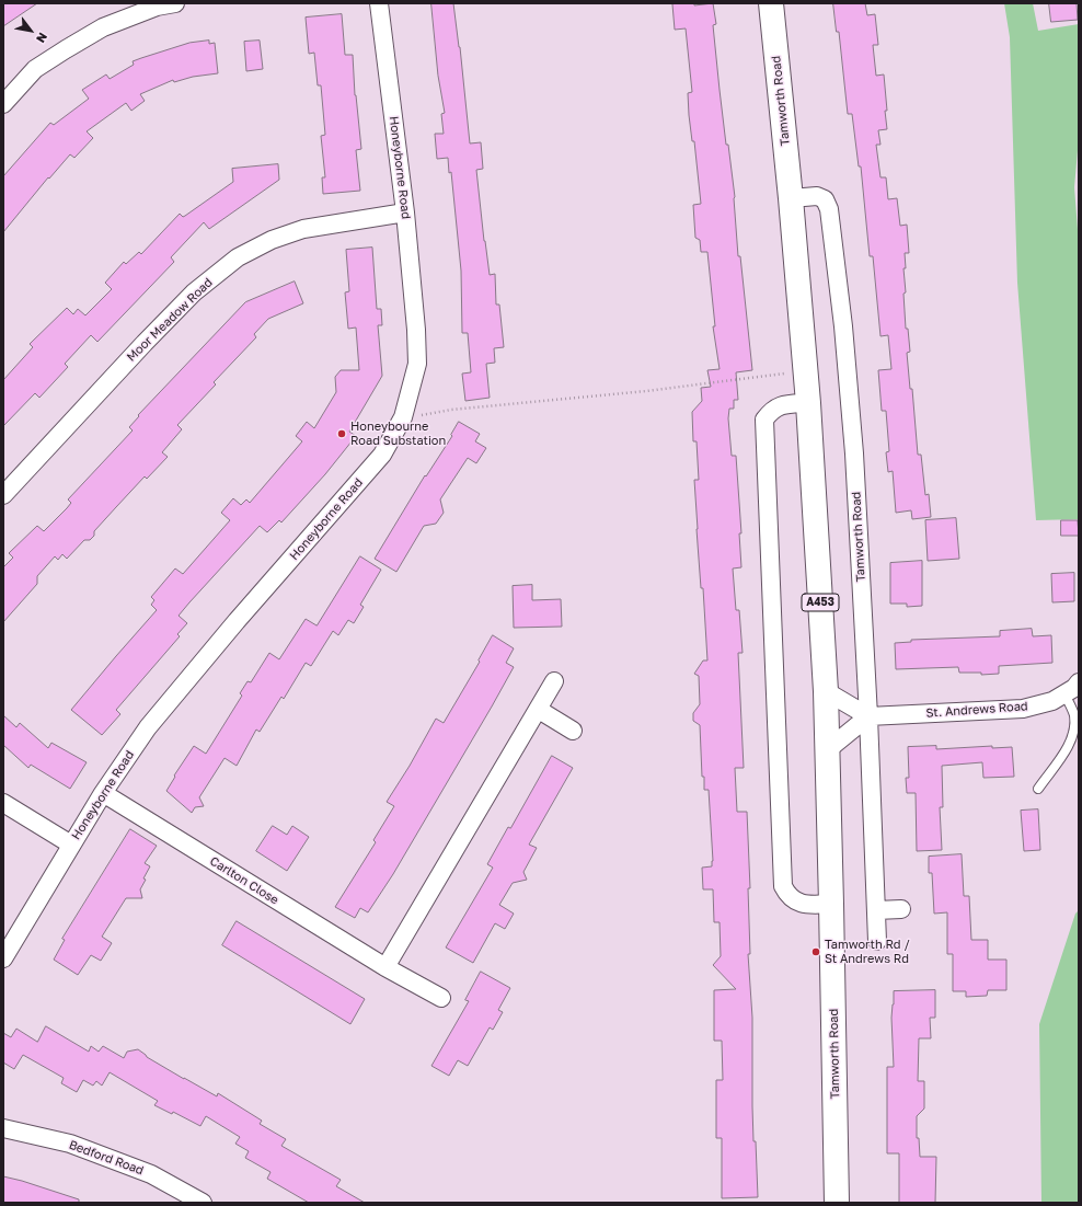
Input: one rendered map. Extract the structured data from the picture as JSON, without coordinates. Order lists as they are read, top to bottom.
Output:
{
  "streets": {
    "main road": ["Tamworth Road", "A453"],
    "street": [
      "Honeyborne Road",
      "Moor Meadow Road",
      "St. Andrews Road",
      "Carlton Close",
      "Bedford Road"
    ]
  },
  "crossings": [
    ["Tamworth Road", "St. Andrews Road"],
    ["Honeyborne Road", "Moor Meadow Road"],
    ["Honeyborne Road", "Carlton Close"]
  ],
  "places": ["Honeybourne Road Substation", "Tamworth Rd / St Andrews Rd"],
  "north": "bottom right"
}
